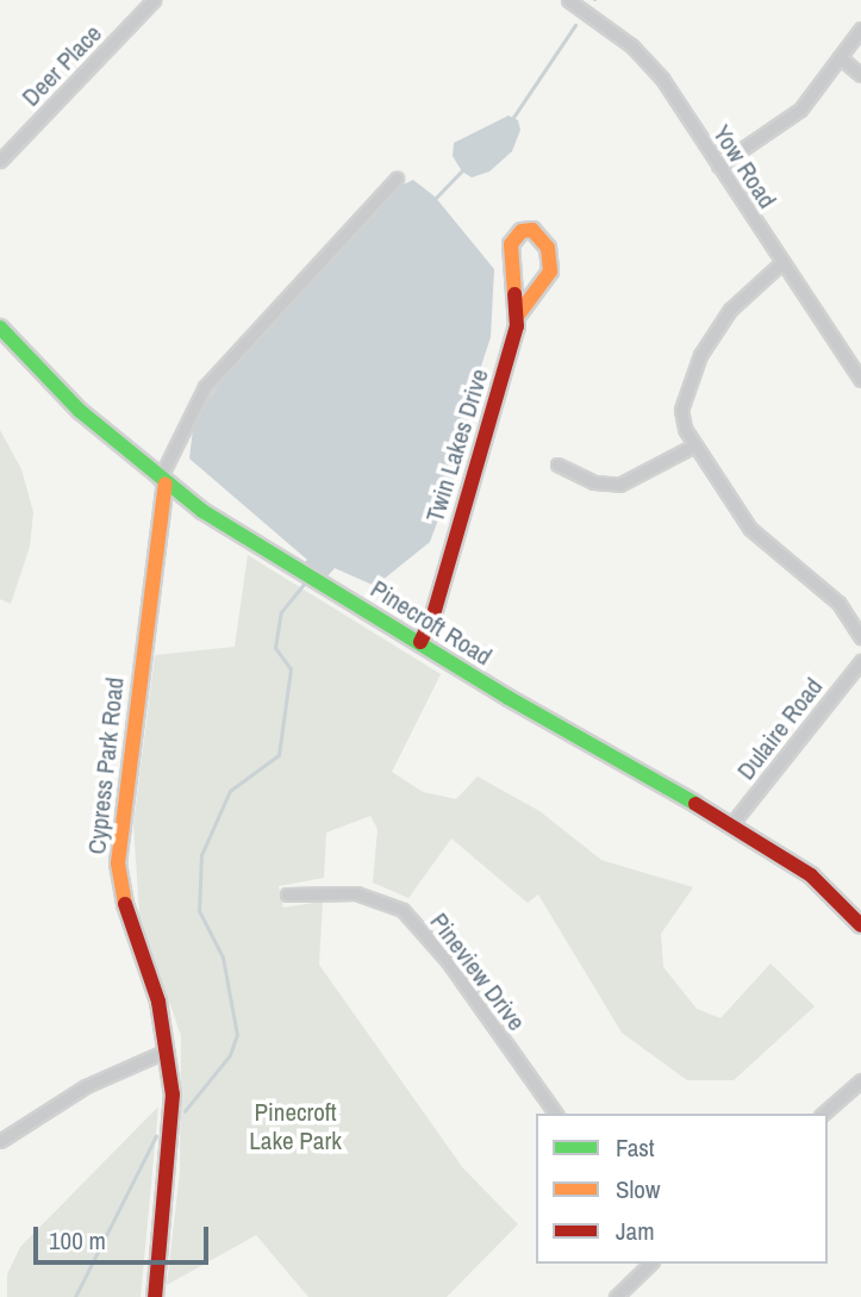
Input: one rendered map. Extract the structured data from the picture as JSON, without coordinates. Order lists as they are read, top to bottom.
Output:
{
  "streets": {
    "street": [
      "Deer Place",
      "Yow Road",
      "Twin Lakes Drive",
      "Pinecroft Road",
      "Dulaire Road",
      "Cypress Park Road",
      "Pineview Drive"
    ]
  },
  "crossings": [
    ["Twin Lakes Drive", "Pinecroft Road"],
    ["Pinecroft Road", "Dulaire Road"],
    ["Pinecroft Road", "Cypress Park Road"]
  ],
  "parks": ["Pinecroft Lake Park"],
  "legend": ["Fast", "Slow", "Jam"],
  "scale_bar": "100 m"
}
